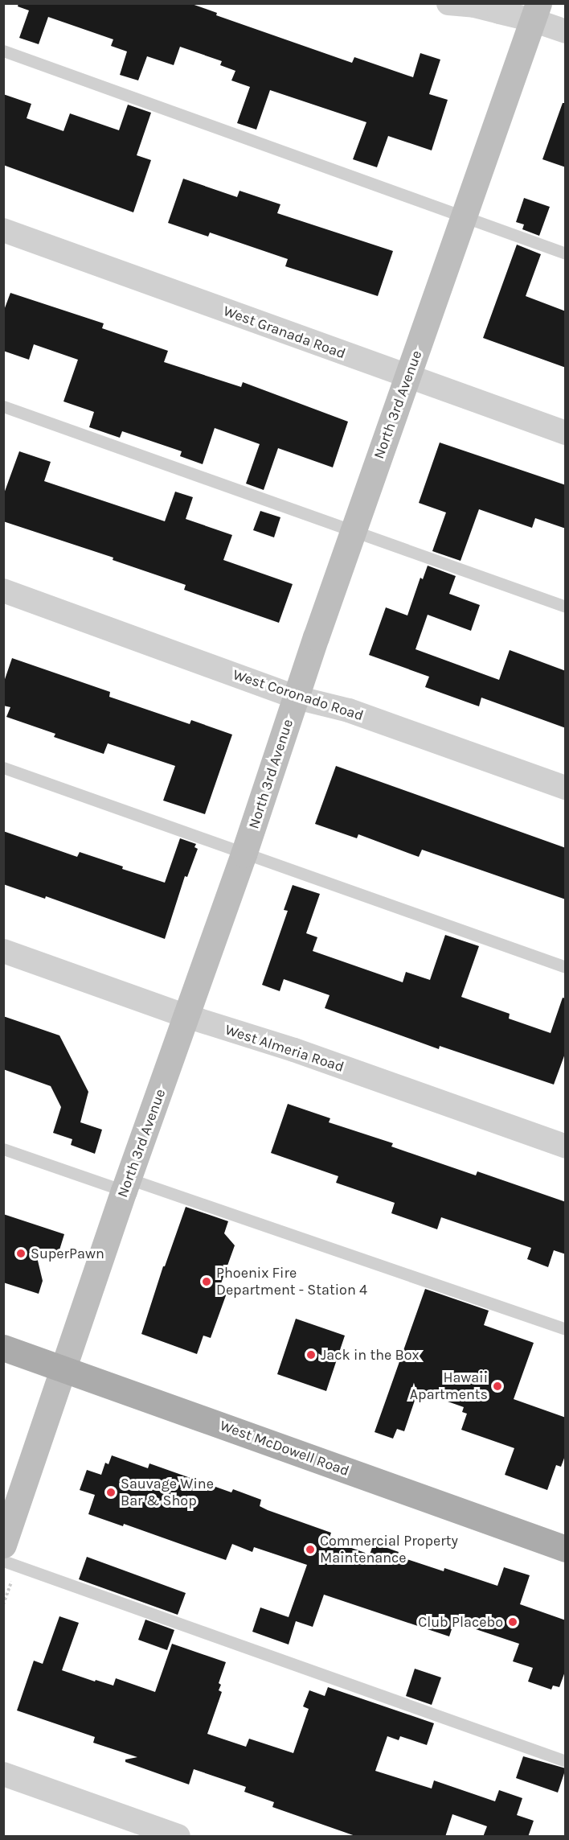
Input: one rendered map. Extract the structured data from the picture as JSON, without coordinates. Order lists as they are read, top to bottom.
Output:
{
  "streets": {
    "main road": ["West McDowell Road"],
    "street": [
      "West Granada Road",
      "North 3rd Avenue",
      "West Coronado Road",
      "West Almeria Road"
    ]
  },
  "crossings": [
    ["West Granada Road", "North 3rd Avenue"],
    ["North 3rd Avenue", "West Coronado Road"],
    ["North 3rd Avenue", "West Almeria Road"],
    ["North 3rd Avenue", "West McDowell Road"]
  ],
  "places": [
    "SuperPawn",
    "Phoenix Fire Department - Station 4",
    "Jack in the Box",
    "Hawaii Apartments",
    "Sauvage Wine Bar & Shop",
    "Commercial Property Maintenance",
    "Club Placebo"
  ]
}
